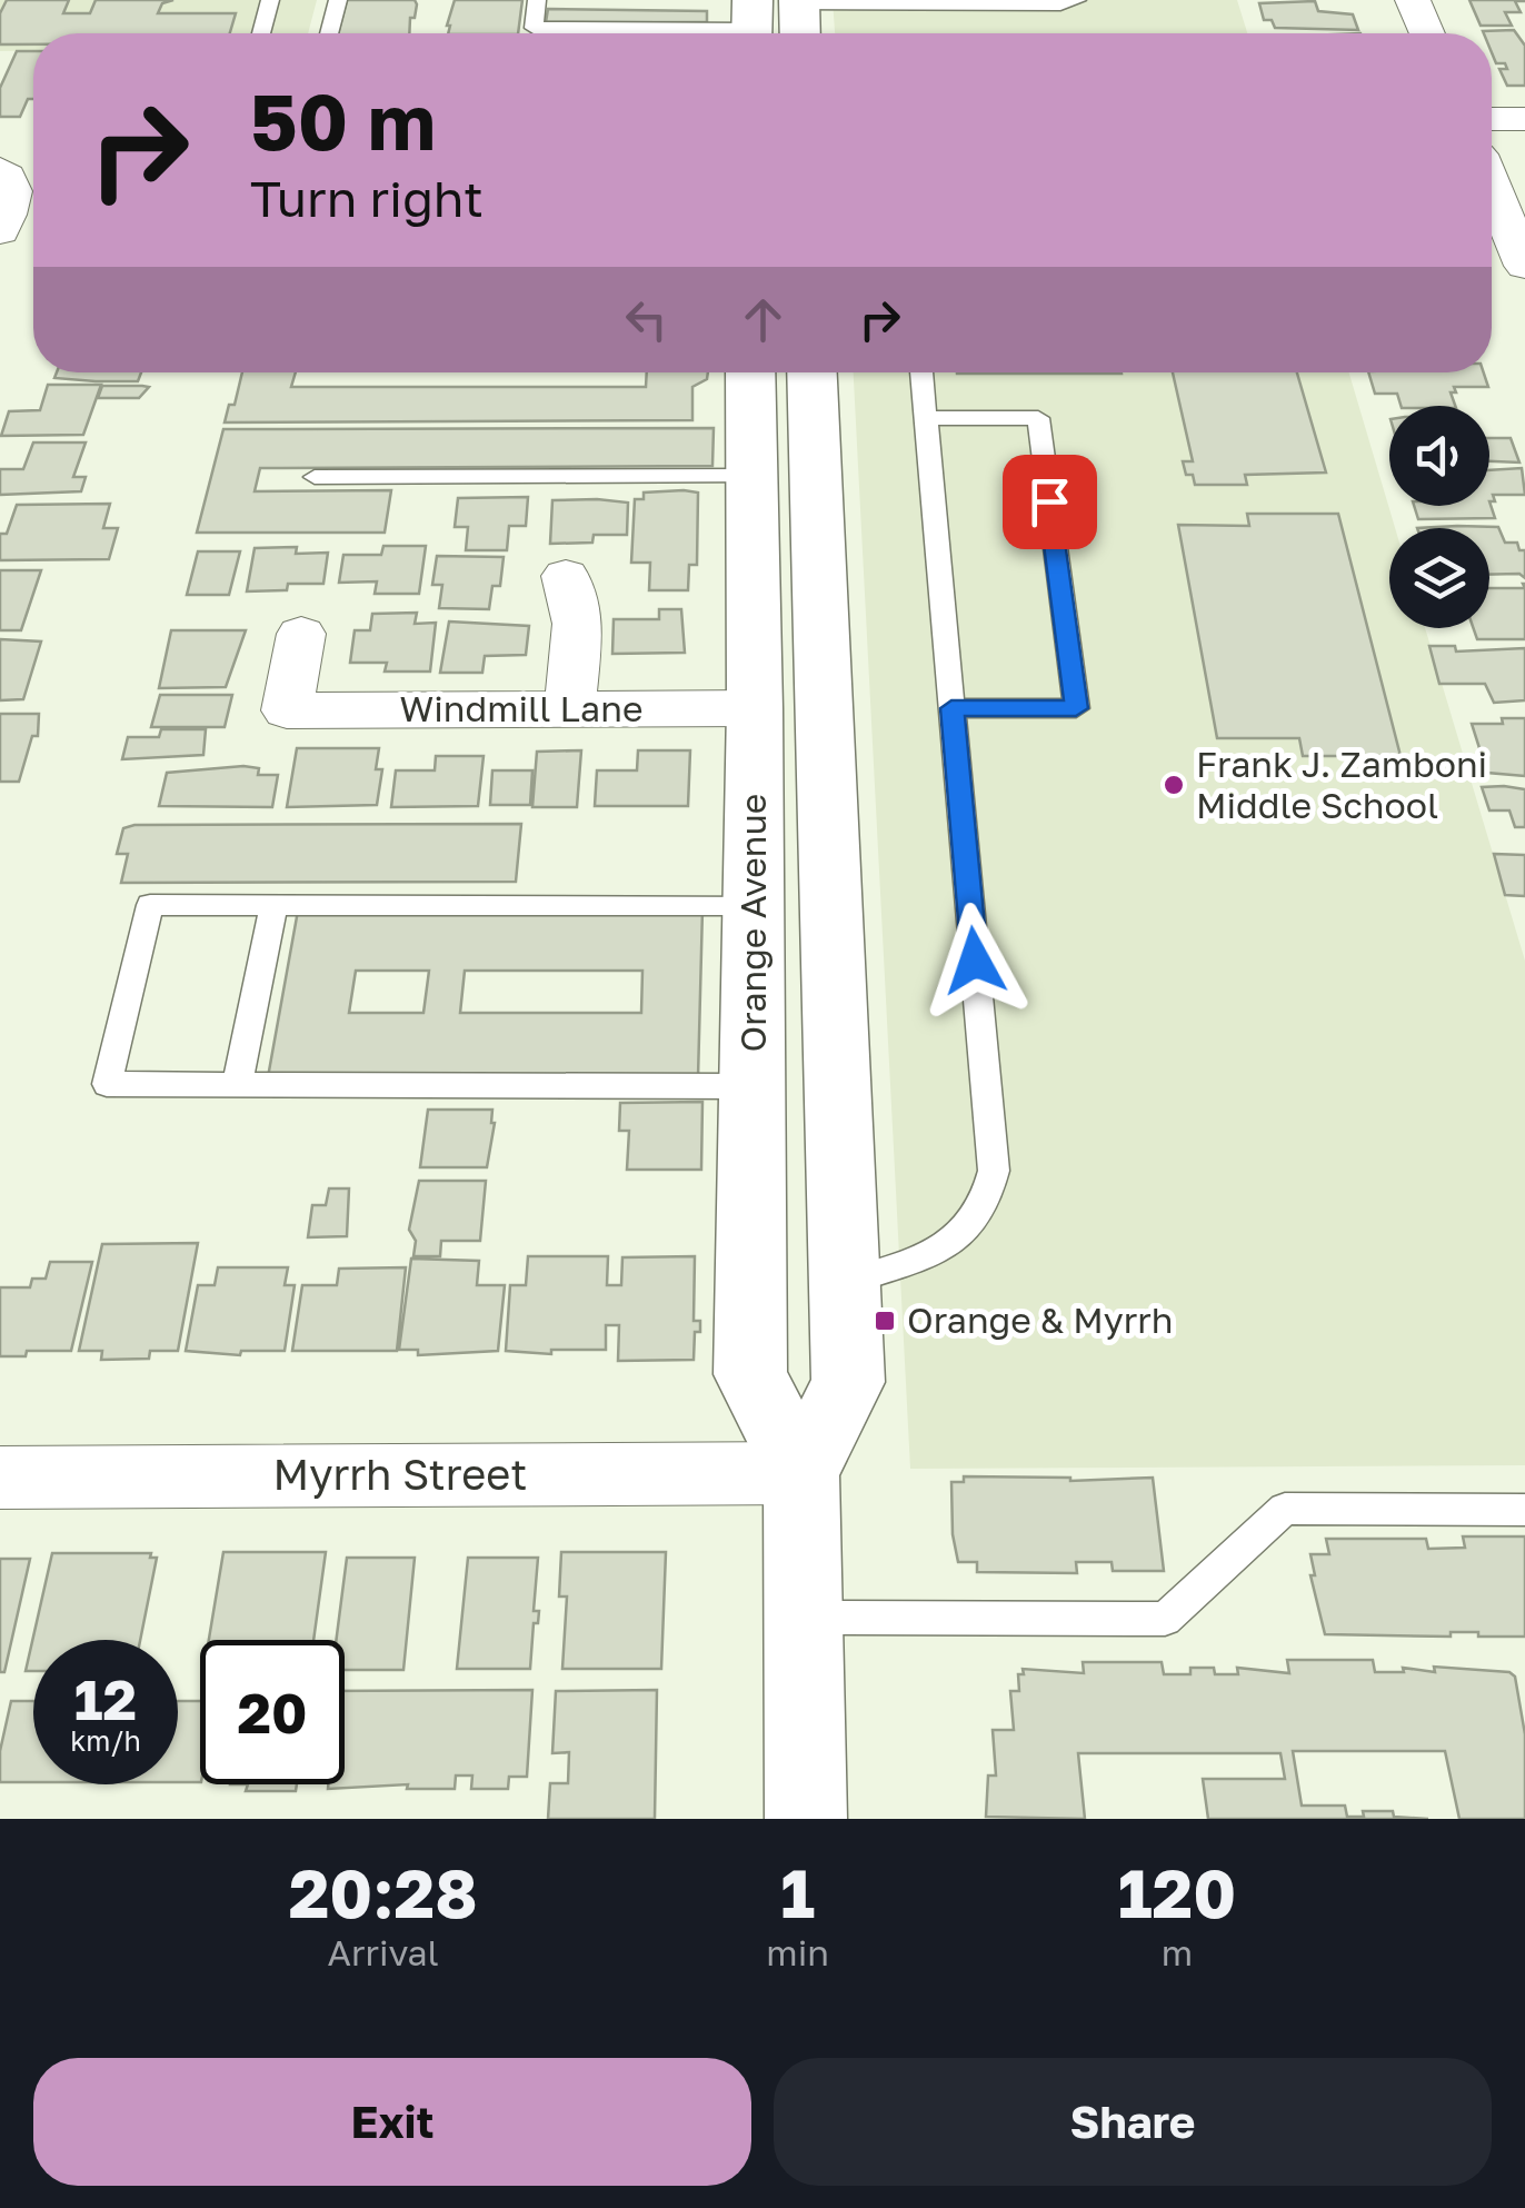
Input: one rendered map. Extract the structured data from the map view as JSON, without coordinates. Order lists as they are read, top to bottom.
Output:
{
  "streets": {
    "street": ["Windmill Lane", "Orange Avenue", "Myrrh Street"]
  },
  "crossings": [
    ["Windmill Lane", "Orange Avenue"],
    ["Orange Avenue", "Myrrh Street"]
  ],
  "places": {
    "other": ["Frank J. Zamboni Middle School"],
    "transit": ["Orange & Myrrh"]
  },
  "page": {
    "turn": ["50 m", "Turn right"],
    "speed": "12 km/h",
    "limit": "20",
    "eta": [
      "20:28",
      "Arrival",
      "1",
      "min",
      "120",
      "m"
    ],
    "buttons": ["Exit", "Share"]
  }
}
